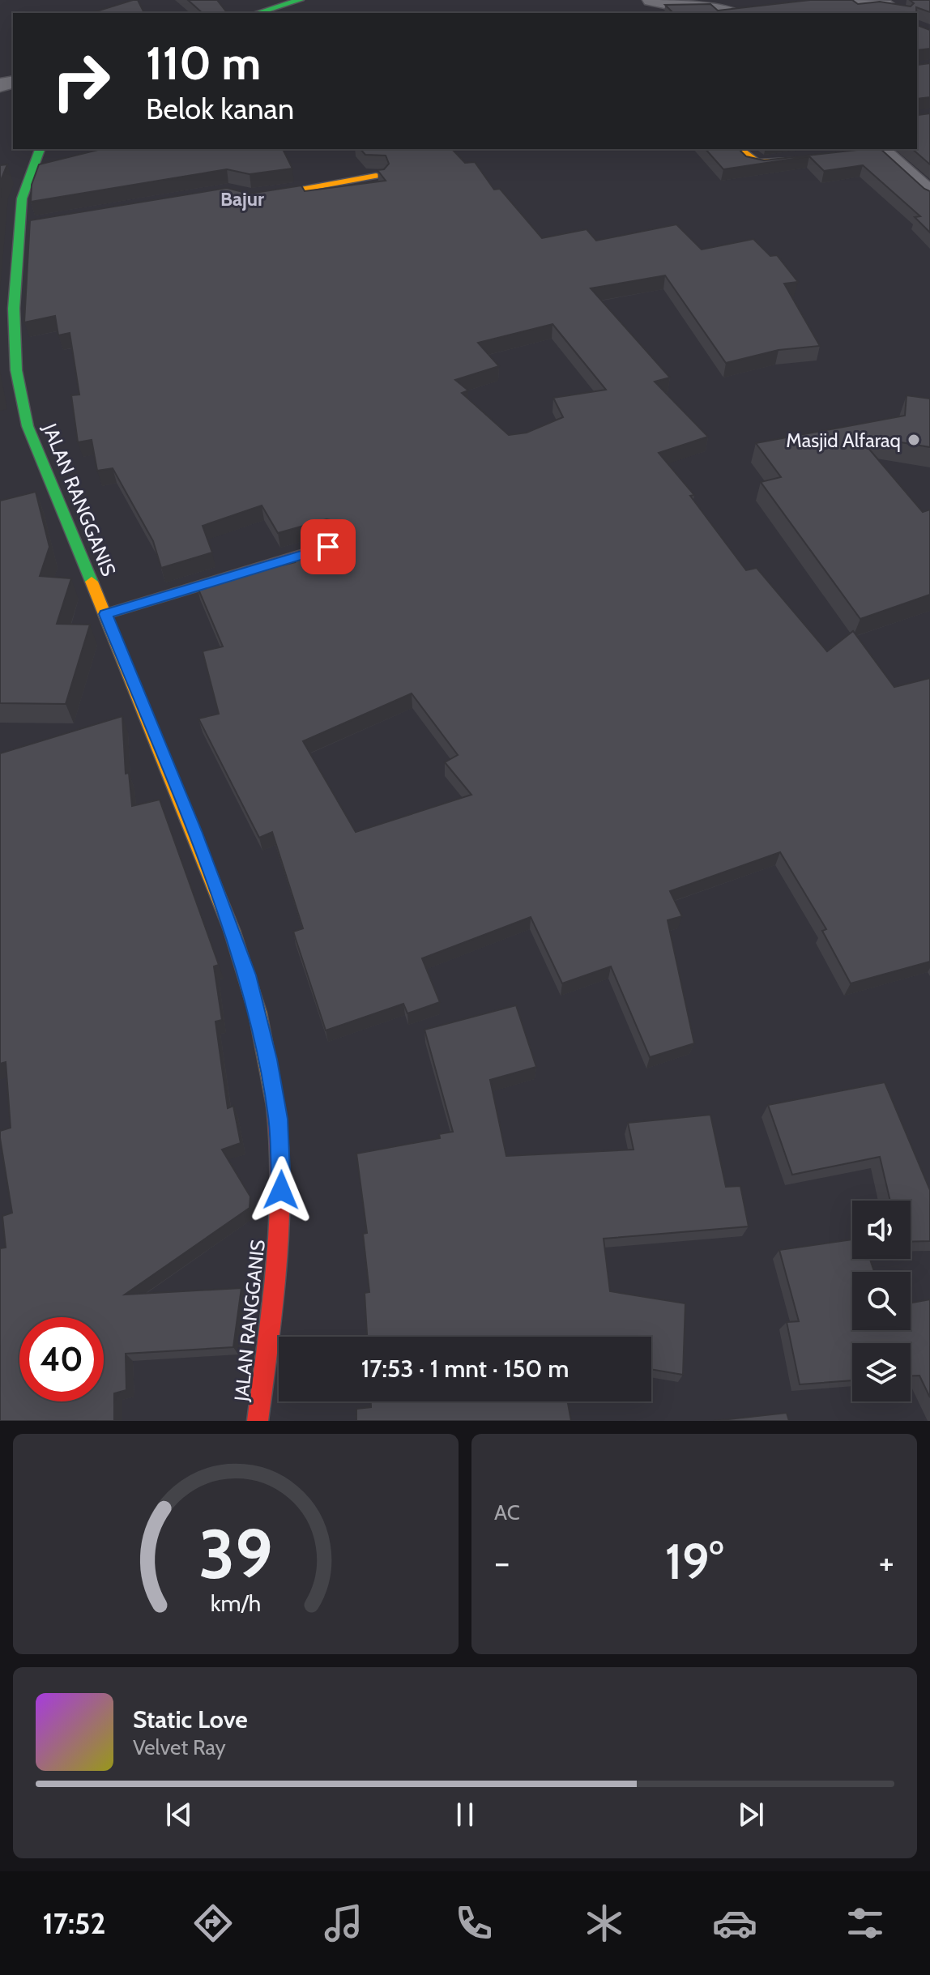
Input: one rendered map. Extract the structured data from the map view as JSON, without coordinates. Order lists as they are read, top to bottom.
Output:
{
  "streets": {
    "street": ["JALAN RANGGANIS"]
  },
  "districts": ["Bajur"],
  "places": ["Masjid Alfaraq"],
  "page": {
    "turn": ["110 m", "Belok kanan"],
    "limit": "40",
    "trip": "17:53 · 1 mnt · 150 m",
    "tile": "AC",
    "heat": ["−", "19°", "+"],
    "song": ["Static Love", "Velvet Ray"],
    "tabs": "17:52",
    "gauge": ["39", "km/h"]
  }
}
